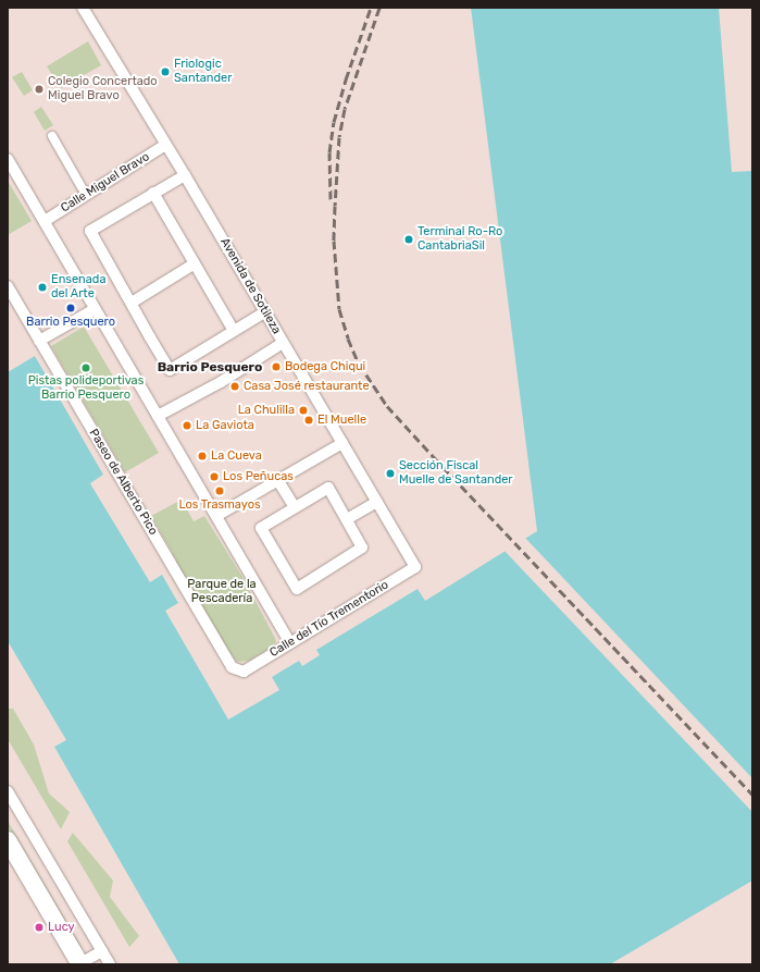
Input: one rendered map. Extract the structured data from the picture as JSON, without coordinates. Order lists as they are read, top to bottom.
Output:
{
  "streets": {
    "street": [
      "Calle Miguel Bravo",
      "Avenida de Sotileza",
      "Paseo de Alberto Pico",
      "Calle del Tío Trementorio"
    ]
  },
  "crossings": [
    ["Calle Miguel Bravo", "Avenida de Sotileza"],
    ["Avenida de Sotileza", "Calle del Tío Trementorio"],
    ["Paseo de Alberto Pico", "Calle del Tío Trementorio"]
  ],
  "districts": ["Barrio Pesquero"],
  "parks": ["Parque de la Pescadería"],
  "places": [
    "Friologic Santander",
    "Colegio Concertado Miguel Bravo",
    "Terminal Ro-Ro CantabriaSil",
    "Ensenada del Arte",
    "Barrio Pesquero",
    "Bodega Chiqui",
    "Pistas polideportivas Barrio Pesquero",
    "Casa José restaurante",
    "La Chulilla",
    "El Muelle",
    "La Gaviota",
    "La Cueva",
    "Sección Fiscal Muelle de Santander",
    "Los Peñucas",
    "Los Trasmayos",
    "Lucy"
  ]
}
